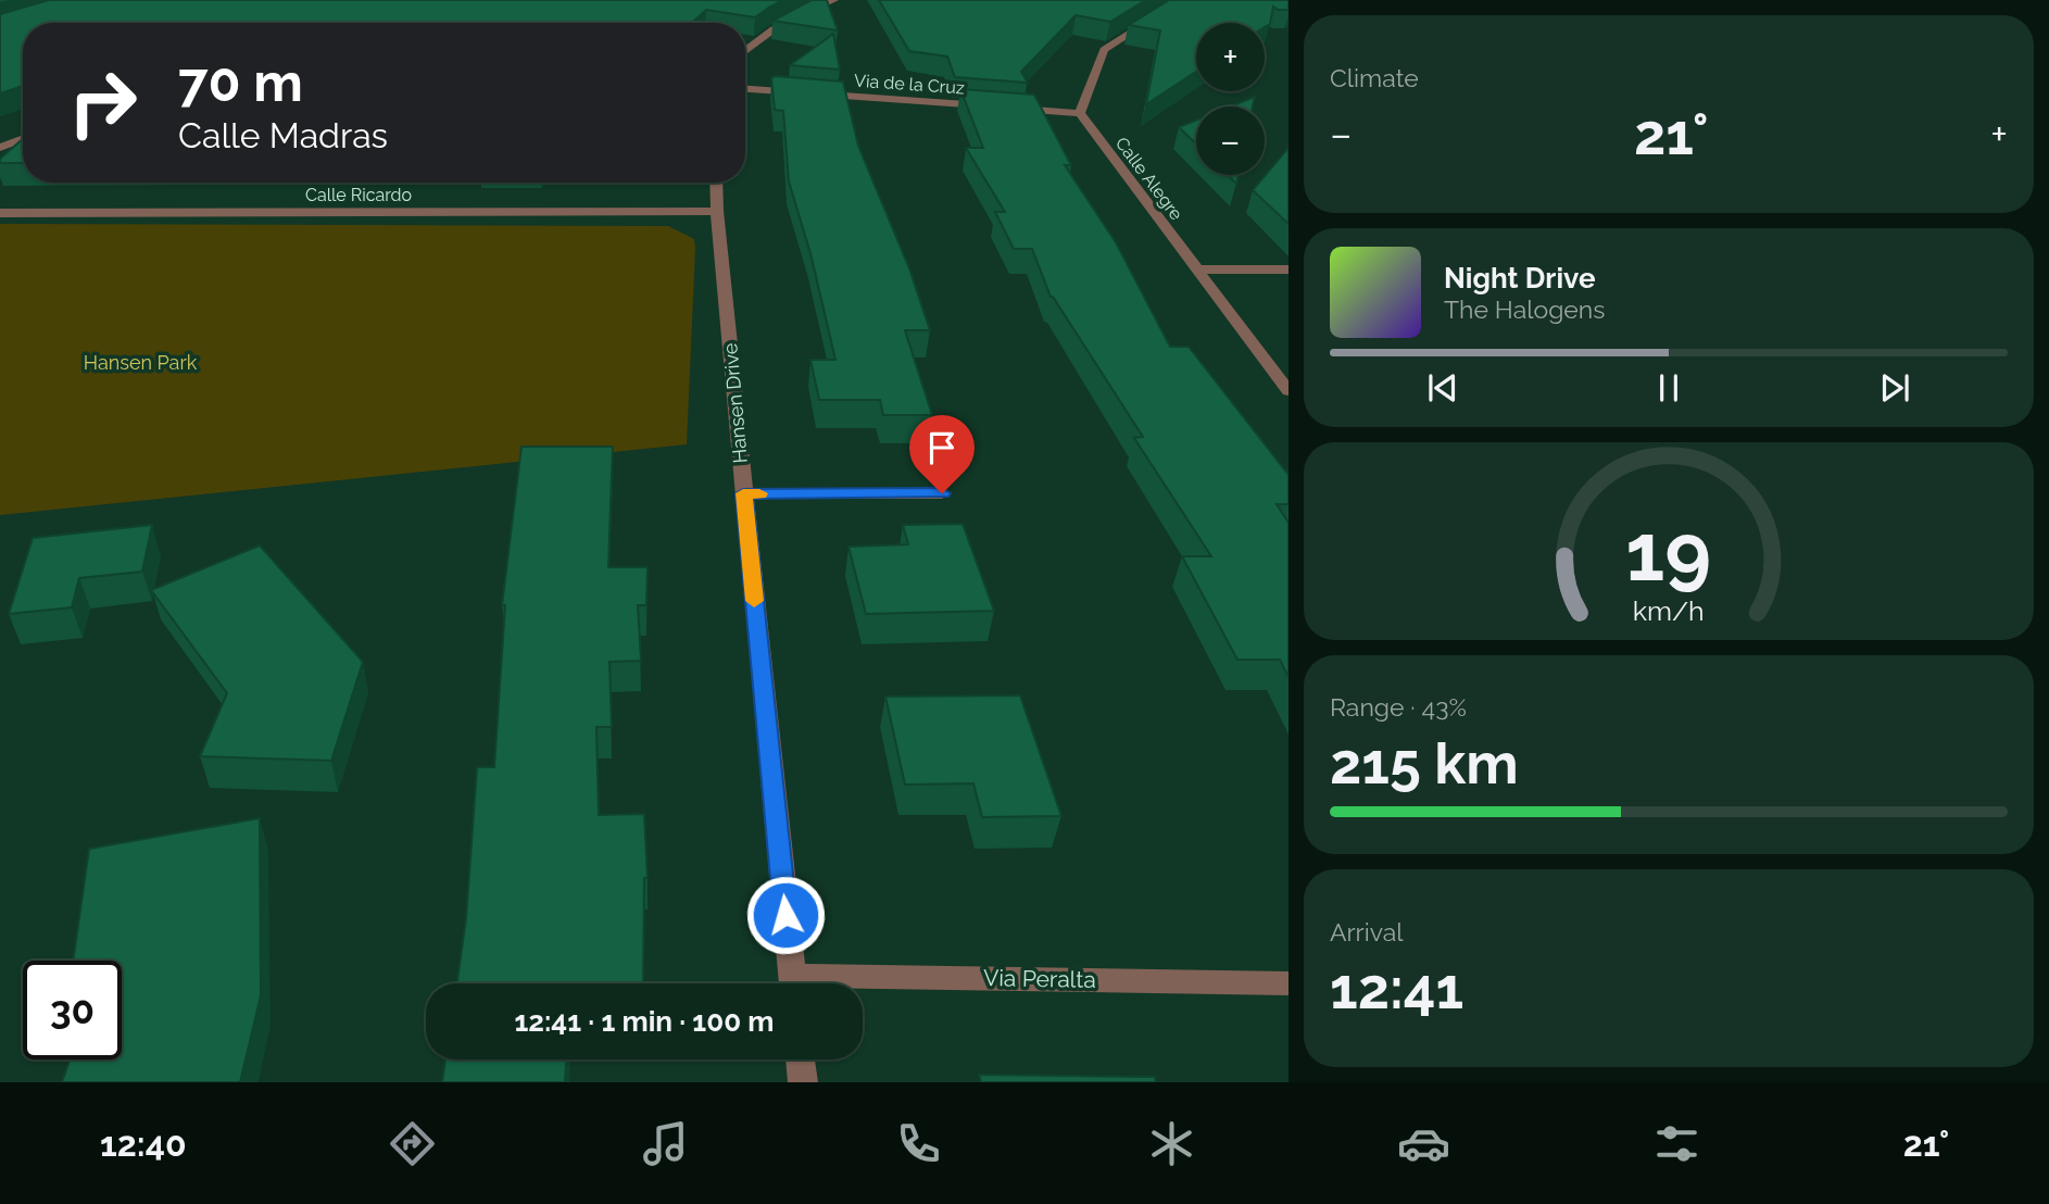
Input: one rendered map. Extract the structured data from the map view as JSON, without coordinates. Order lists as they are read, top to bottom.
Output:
{
  "streets": {
    "street": [
      "Via de la Cruz",
      "Calle Alegre",
      "Calle Ricardo",
      "Hansen Drive",
      "Via Peralta"
    ]
  },
  "crossings": [
    ["Calle Ricardo", "Hansen Drive"]
  ],
  "parks": ["Hansen Park"],
  "page": {
    "tile": [
      "Climate",
      ["Range · 43%", "215 km"],
      ["Arrival", "12:41"]
    ],
    "map_buttons": ["+", "−"],
    "turn": ["70 m", "Calle Madras"],
    "heat": ["−", "21°", "+"],
    "song": ["Night Drive", "The Halogens"],
    "limit": "30",
    "trip": "12:41 · 1 min · 100 m",
    "tabs": ["12:40", "21°"],
    "gauge": ["19", "km/h"]
  }
}
